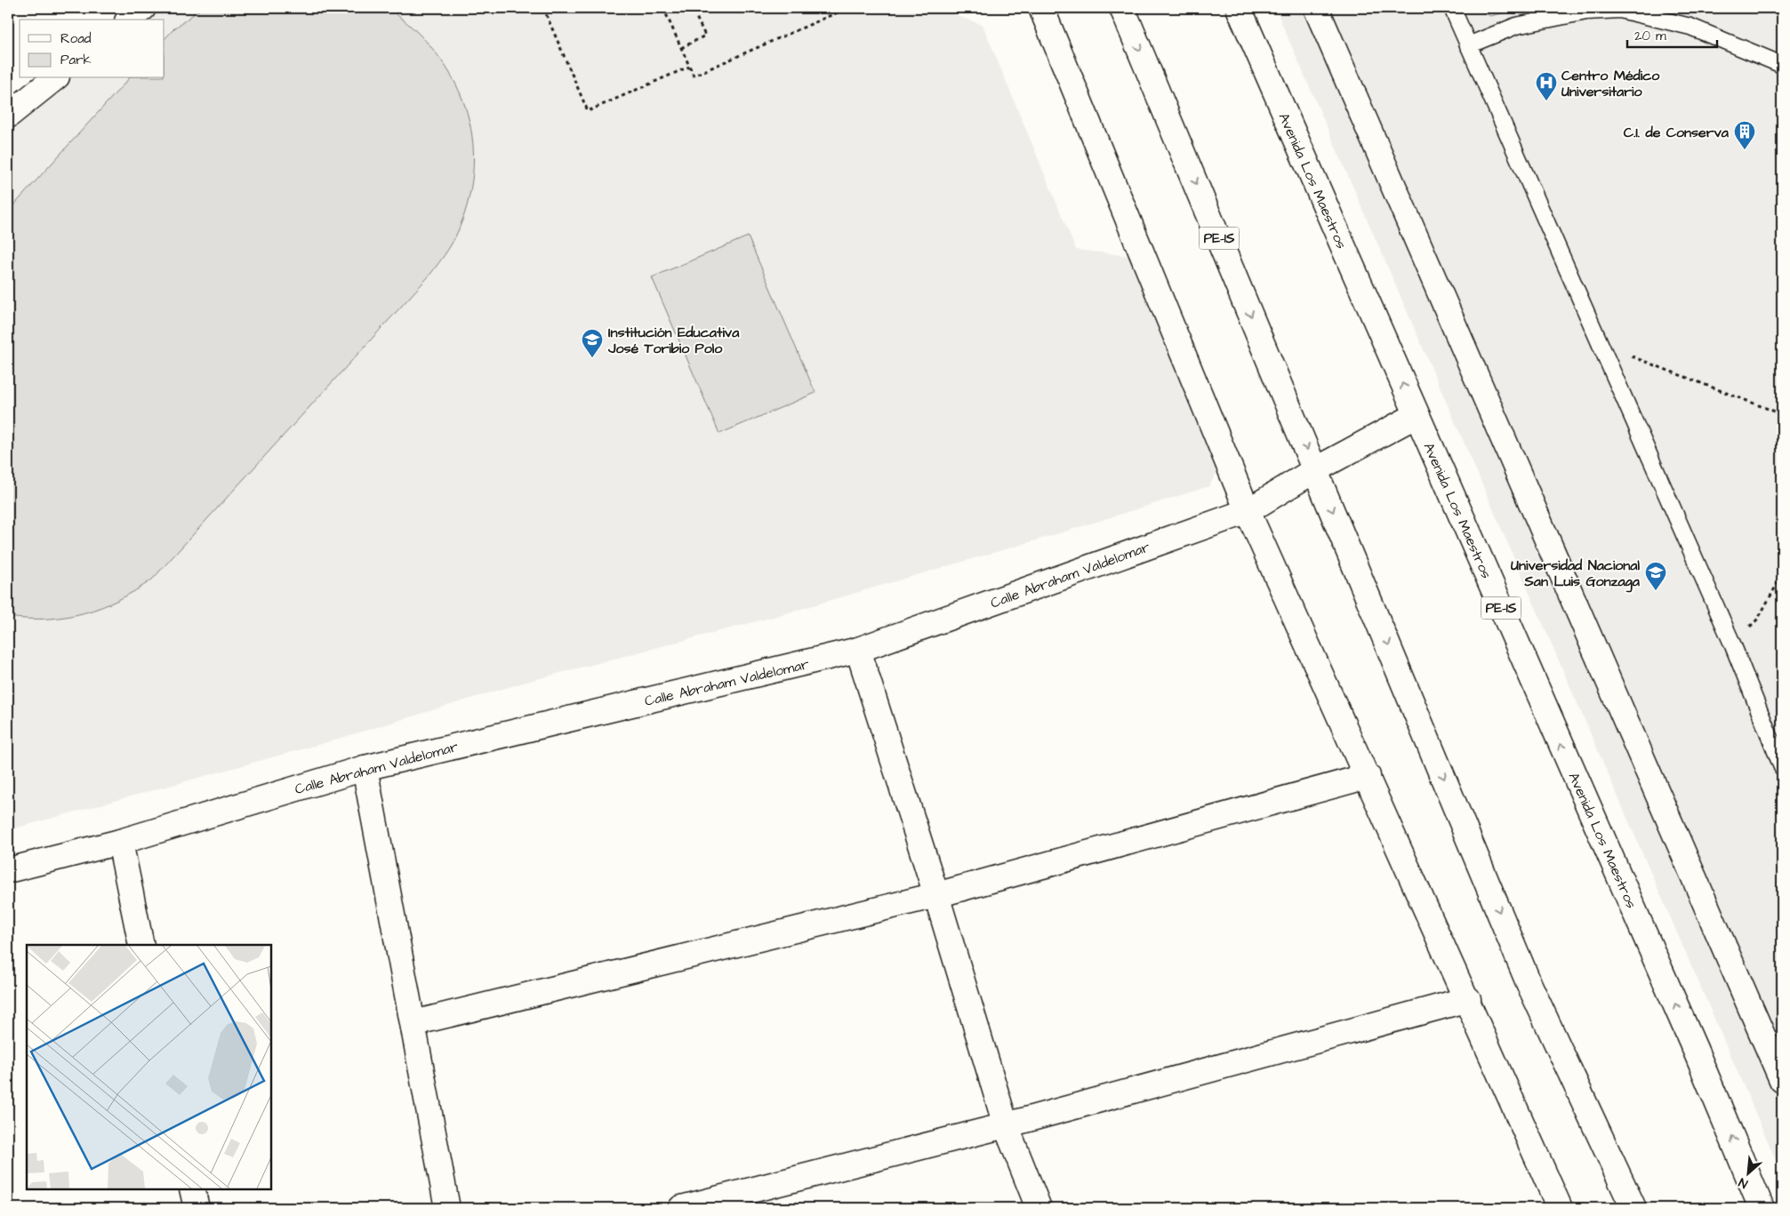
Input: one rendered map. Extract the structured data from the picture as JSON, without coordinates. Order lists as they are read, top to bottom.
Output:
{
  "streets": {
    "main road": ["Avenida Los Maestros", "PE-1S", "Calle Abraham Valdelomar"]
  },
  "crossings": [
    ["Avenida Los Maestros", "Calle Abraham Valdelomar"],
    ["PE-1S", "Calle Abraham Valdelomar"]
  ],
  "places": {
    "hospital": ["Centro Médico Universitario"],
    "building": ["C.I. de Conserva"],
    "school or university": ["Institución Educativa José Toribio Polo", "Universidad Nacional San Luis Gonzaga"]
  },
  "legend": ["Road", "Park"],
  "scale_bar": "20 m",
  "north": "bottom left"
}
